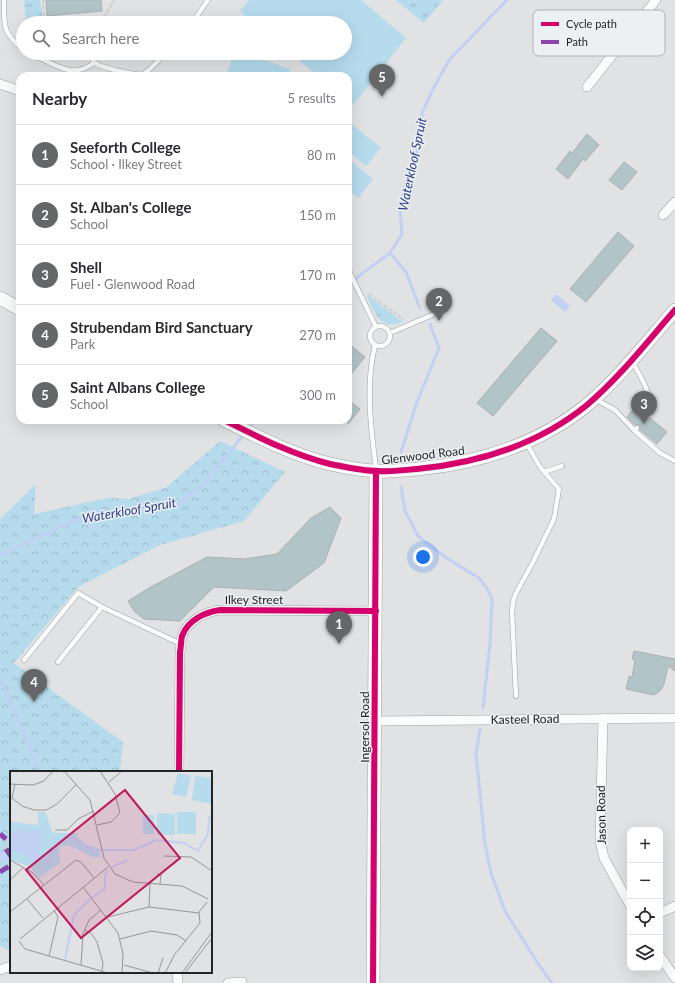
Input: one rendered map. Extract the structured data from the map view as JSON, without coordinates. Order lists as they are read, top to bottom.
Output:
{
  "streets": {
    "street": [
      "Glenwood Road",
      "Ilkey Street",
      "Kasteel Road",
      "Ingersol Road",
      "Jason Road"
    ]
  },
  "crossings": [
    ["Glenwood Road", "Ingersol Road"],
    ["Ilkey Street", "Ingersol Road"],
    ["Kasteel Road", "Ingersol Road"],
    ["Kasteel Road", "Jason Road"]
  ],
  "water": ["Waterkloof Spruit"],
  "legend": ["Cycle path", "Path"],
  "page": {
    "search": "Search here",
    "pins": [
      "5",
      "2",
      "3",
      "1",
      "4"
    ],
    "heading": ["Nearby", "5 results"],
    "list": [
      {
        "mark": "1",
        "name": "Seeforth College",
        "note": "School · Ilkey Street",
        "value": "80 m"
      },
      {
        "mark": "2",
        "name": "St. Alban's College",
        "note": "School",
        "value": "150 m"
      },
      {
        "mark": "3",
        "name": "Shell",
        "note": "Fuel · Glenwood Road",
        "value": "170 m"
      },
      {
        "mark": "4",
        "name": "Strubendam Bird Sanctuary",
        "note": "Park",
        "value": "270 m"
      },
      {
        "mark": "5",
        "name": "Saint Albans College",
        "note": "School",
        "value": "300 m"
      }
    ],
    "map_buttons": ["+", "−"]
  }
}
